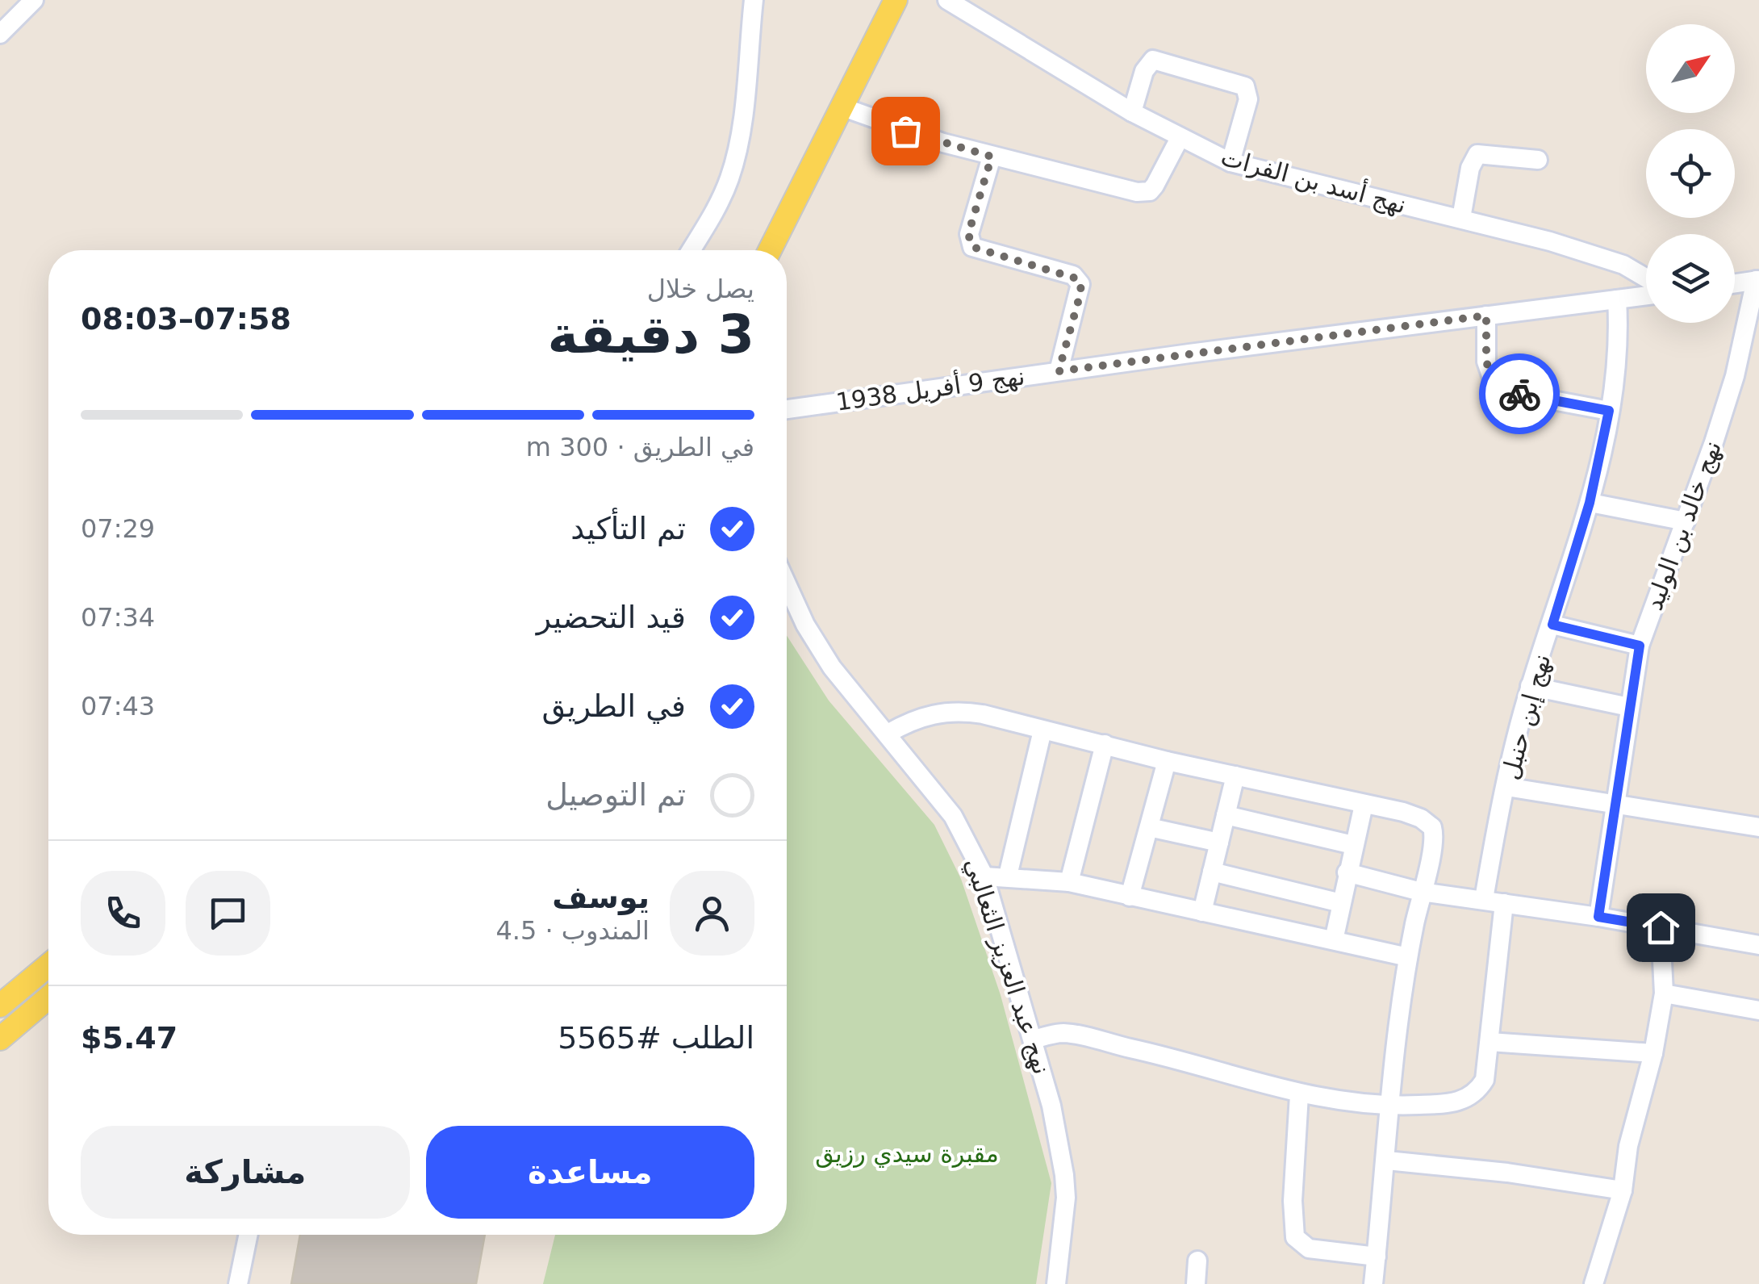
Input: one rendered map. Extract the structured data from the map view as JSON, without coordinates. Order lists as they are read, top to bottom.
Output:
{
  "streets": {
    "street": [
      "نهج أسد بن الفرات",
      "نهج 9 أفريل 1938",
      "نهج خالد بن الوليد",
      "نهج إبن حنبل",
      "نهج عبد العزيز الثعالبي"
    ]
  },
  "crossings": [
    ["نهج 9 أفريل 1938", "نهج إبن حنبل"]
  ],
  "parks": ["مقبرة سيدي رزيق"],
  "north": "top right",
  "page": {
    "heading": ["3 دقيقة", "يصل خلال", "07:58–08:03"],
    "panel": [
      "يوسف",
      "المندوب · 4.5",
      "الطلب #5565",
      "$5.47"
    ],
    "bar": "في الطريق · 300 m",
    "list": [
      ["تم التأكيد", "07:29"],
      ["قيد التحضير", "07:34"],
      ["في الطريق", "07:43"],
      "تم التوصيل"
    ],
    "buttons": ["مساعدة", "مشاركة"]
  }
}
